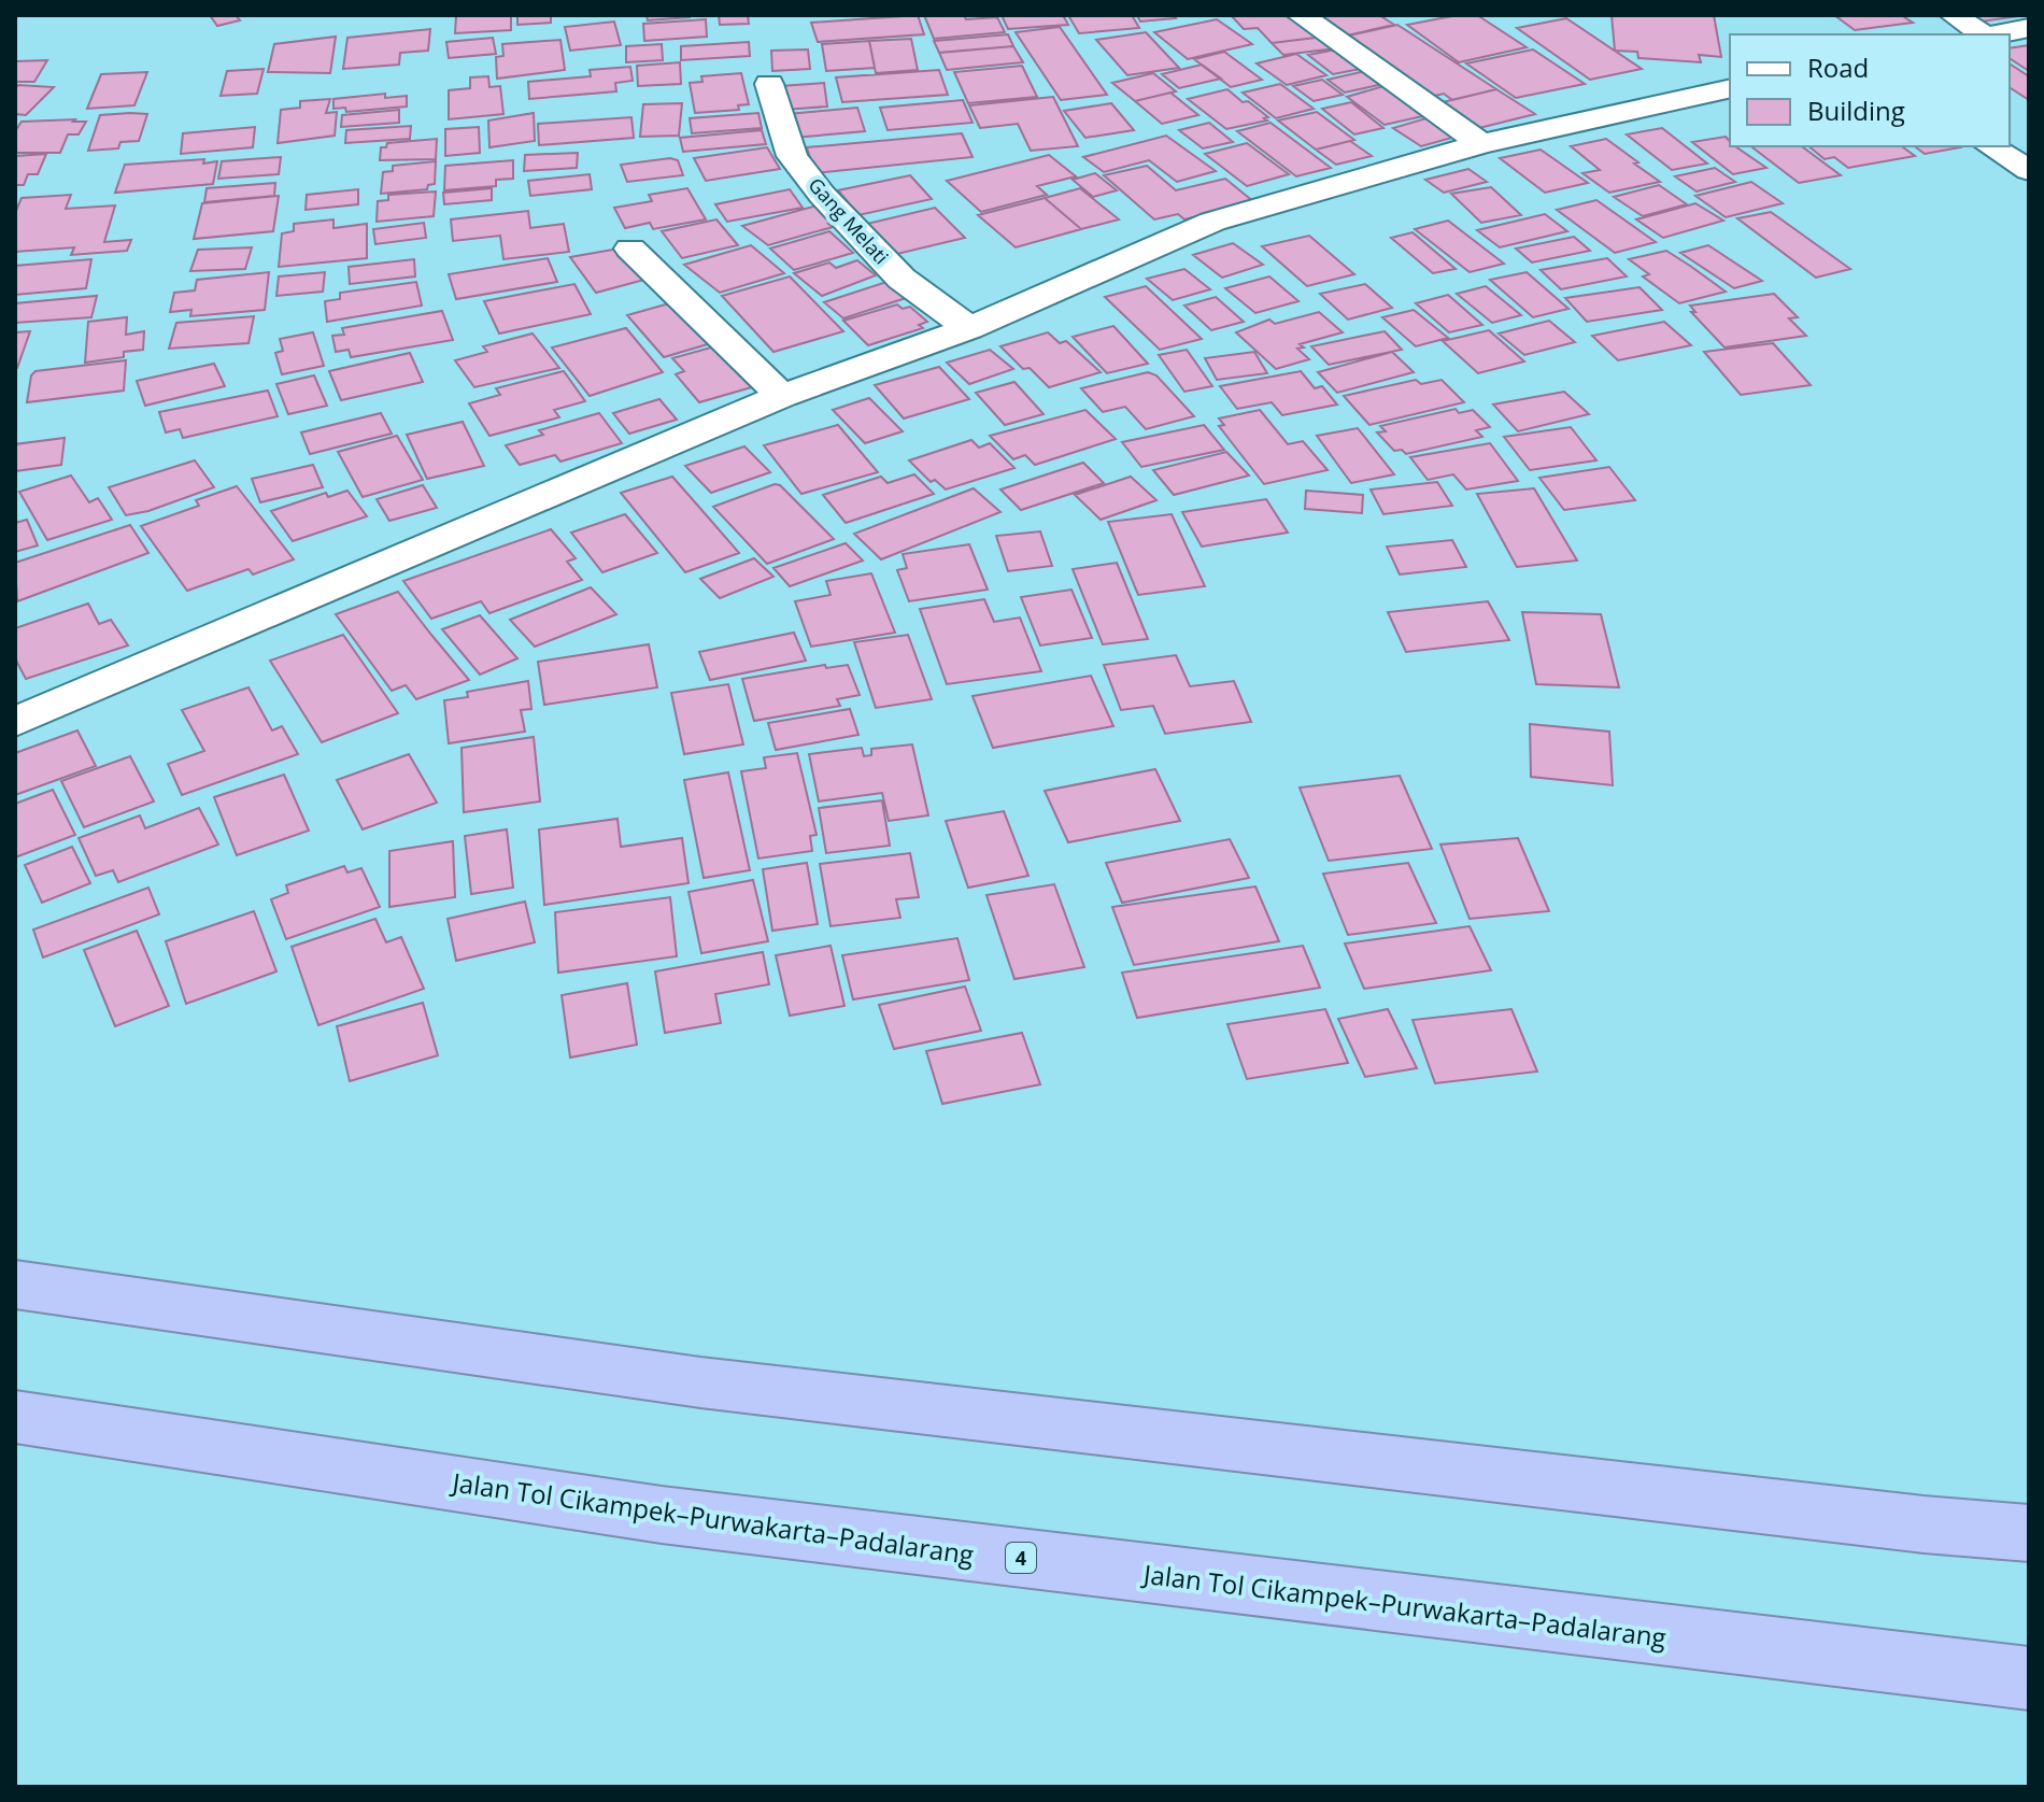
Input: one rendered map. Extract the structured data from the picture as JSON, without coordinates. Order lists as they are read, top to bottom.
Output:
{
  "streets": {
    "highway": ["Jalan Tol Cikampek–Purwakarta–Padalarang", "4"],
    "street": ["Gang Melati"]
  },
  "legend": ["Road", "Building"]
}
